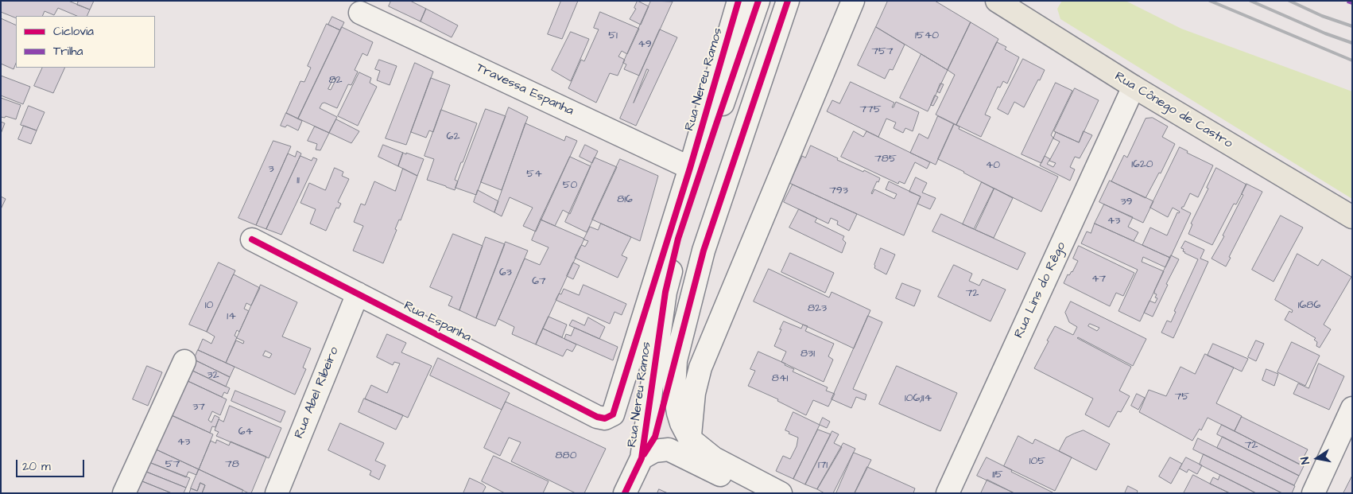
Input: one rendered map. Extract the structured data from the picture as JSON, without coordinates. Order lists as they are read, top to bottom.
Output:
{
  "streets": {
    "main road": ["Rua Cônego de Castro"],
    "street": [
      "Rua Nereu Ramos",
      "Travessa Espanha",
      "Rua Lins do Rêgo",
      "Rua Espanha",
      "Rua Abel Ribeiro"
    ]
  },
  "crossings": [
    ["Rua Nereu Ramos", "Travessa Espanha"],
    ["Rua Nereu Ramos", "Rua Espanha"],
    ["Rua Cônego de Castro", "Rua Lins do Rêgo"],
    ["Rua Espanha", "Rua Abel Ribeiro"]
  ],
  "house_numbers": [
    "51",
    "1540",
    "49",
    "757",
    "82",
    "775",
    "62",
    "785",
    "1620",
    "40",
    "3",
    "54",
    "11",
    "50",
    "793",
    "816",
    "39",
    "43",
    "63",
    "47",
    "67",
    "72",
    "10",
    "1686",
    "823",
    "14",
    "831",
    "32",
    "841",
    "75",
    "106;114",
    "37",
    "64",
    "43",
    "72",
    "880",
    "105",
    "57",
    "78",
    "171",
    "115"
  ],
  "legend": ["Ciclovia", "Trilha"],
  "scale_bar": "20 m",
  "north": "left"
}
